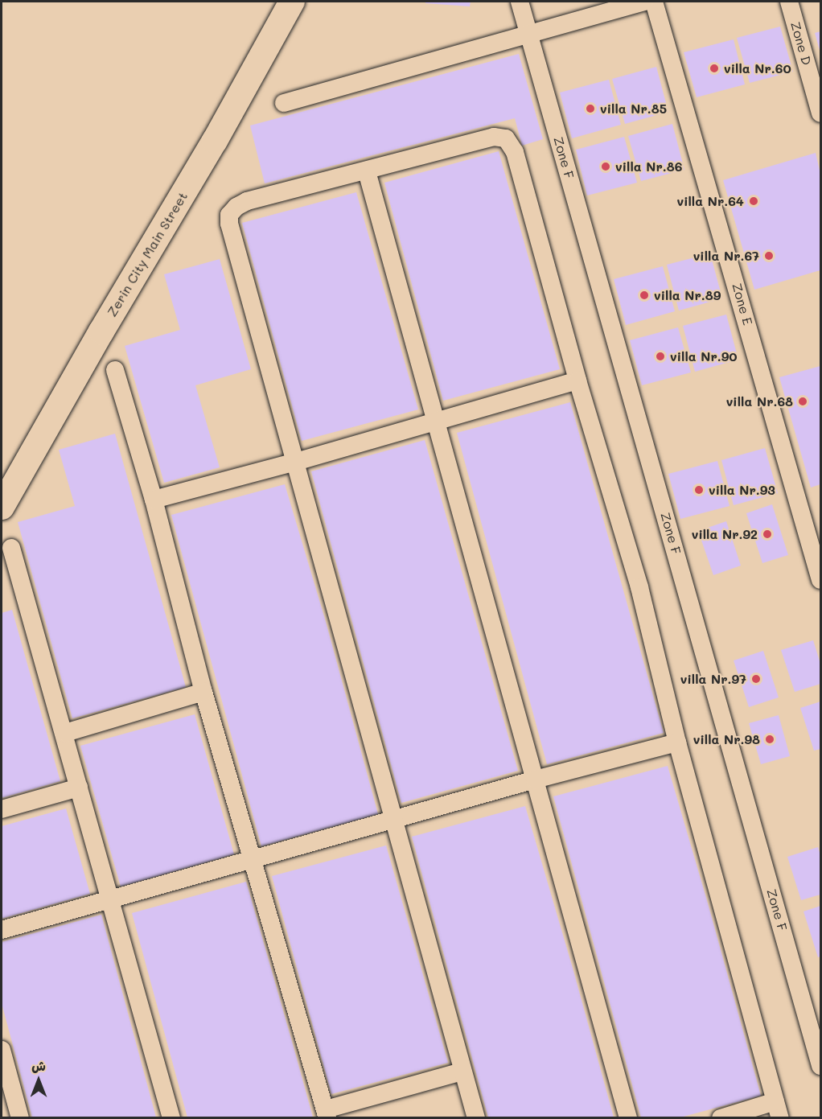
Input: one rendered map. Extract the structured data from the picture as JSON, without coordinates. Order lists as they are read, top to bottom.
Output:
{
  "streets": {
    "street": [
      "Zone D",
      "Zone F",
      "Zerin City Main Street",
      "Zone E"
    ]
  },
  "places": [
    "villa Nr.60",
    "villa Nr.85",
    "villa Nr.86",
    "villa Nr.64",
    "villa Nr.67",
    "villa Nr.89",
    "villa Nr.90",
    "villa Nr.68",
    "villa Nr.93",
    "villa Nr.92",
    "villa Nr.97",
    "villa Nr.98"
  ],
  "north": "top"
}
